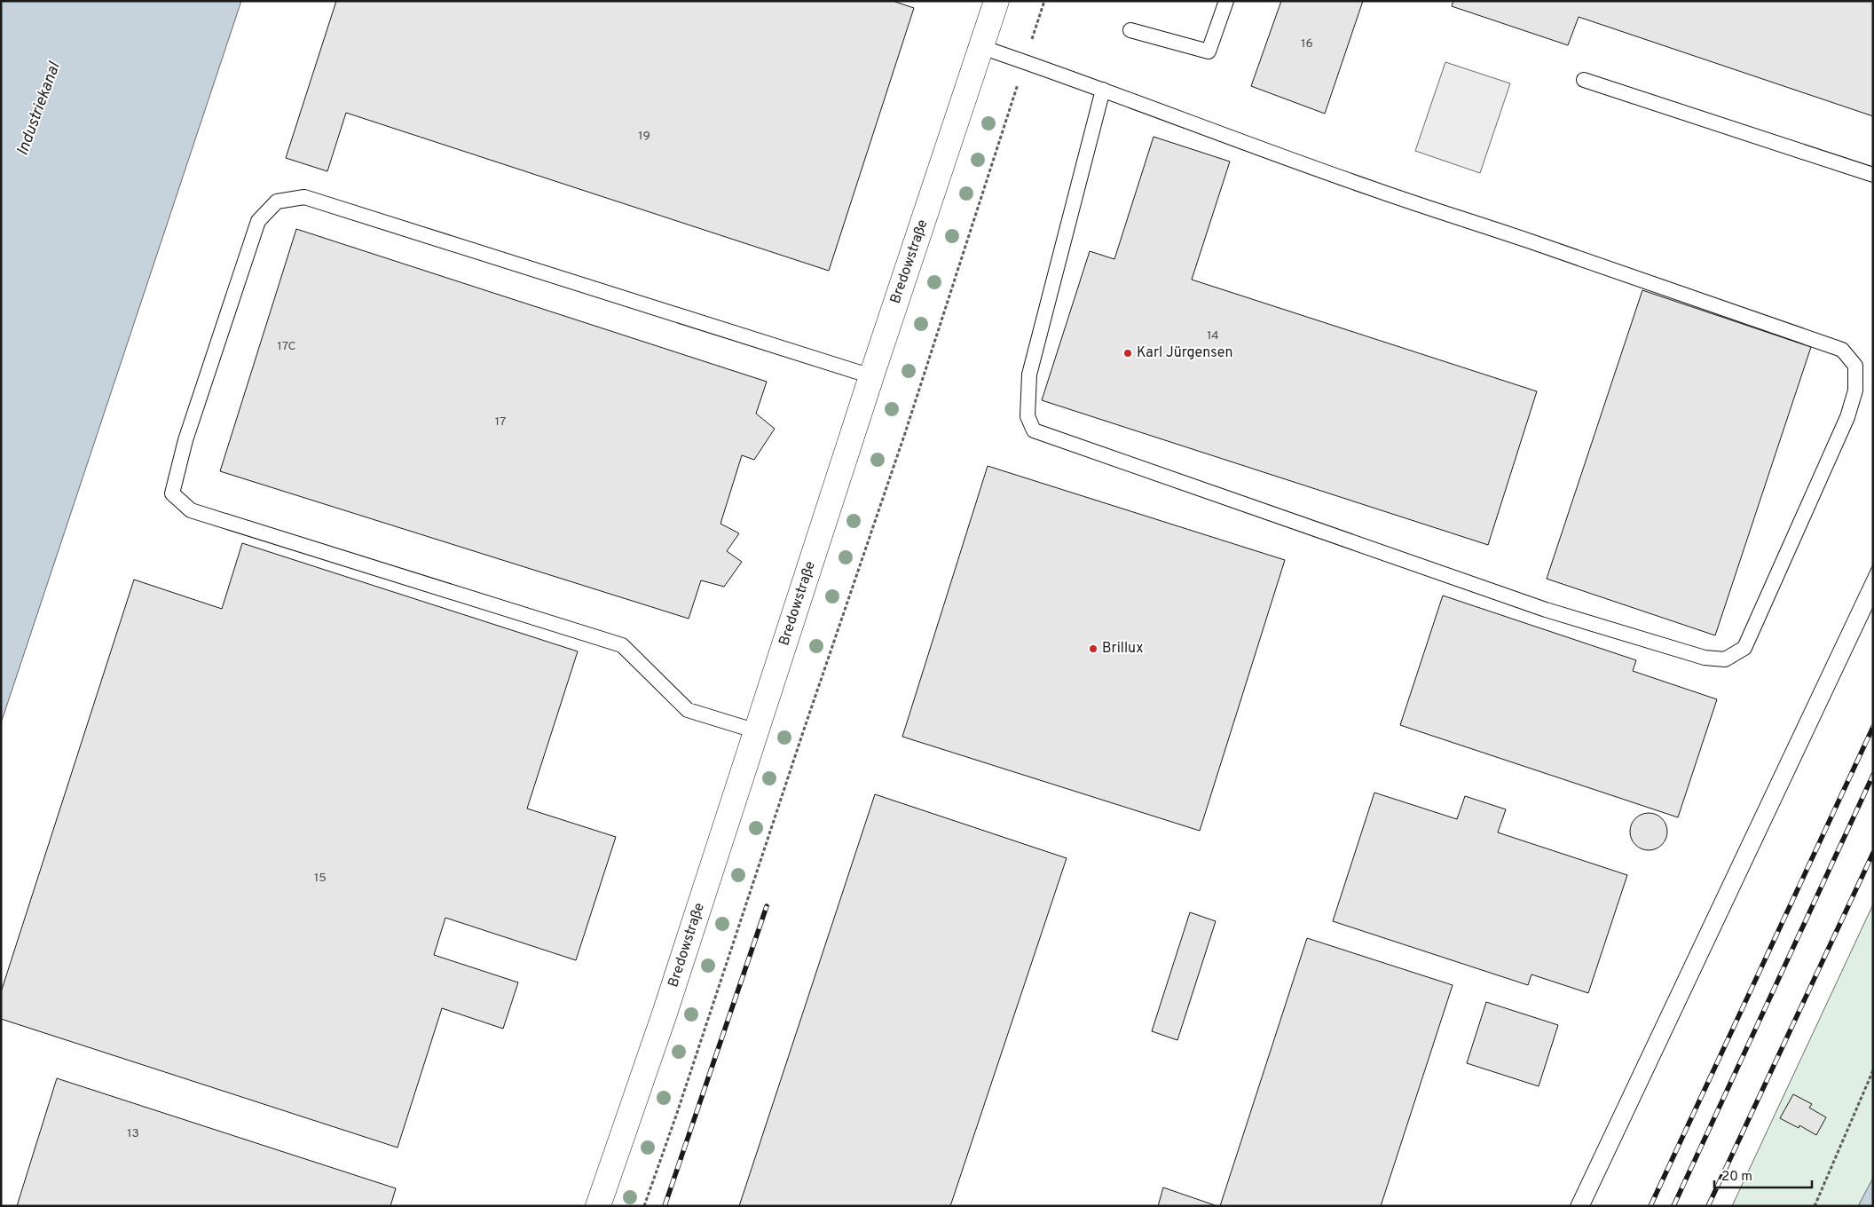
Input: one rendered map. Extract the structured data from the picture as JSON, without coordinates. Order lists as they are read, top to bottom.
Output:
{
  "streets": {
    "street": ["Bredowstraße"]
  },
  "water": ["Industriekanal"],
  "places": ["Karl Jürgensen", "Brillux"],
  "house_numbers": [
    "16",
    "19",
    "14",
    "17C",
    "17",
    "15",
    "13"
  ],
  "scale_bar": "20 m"
}
